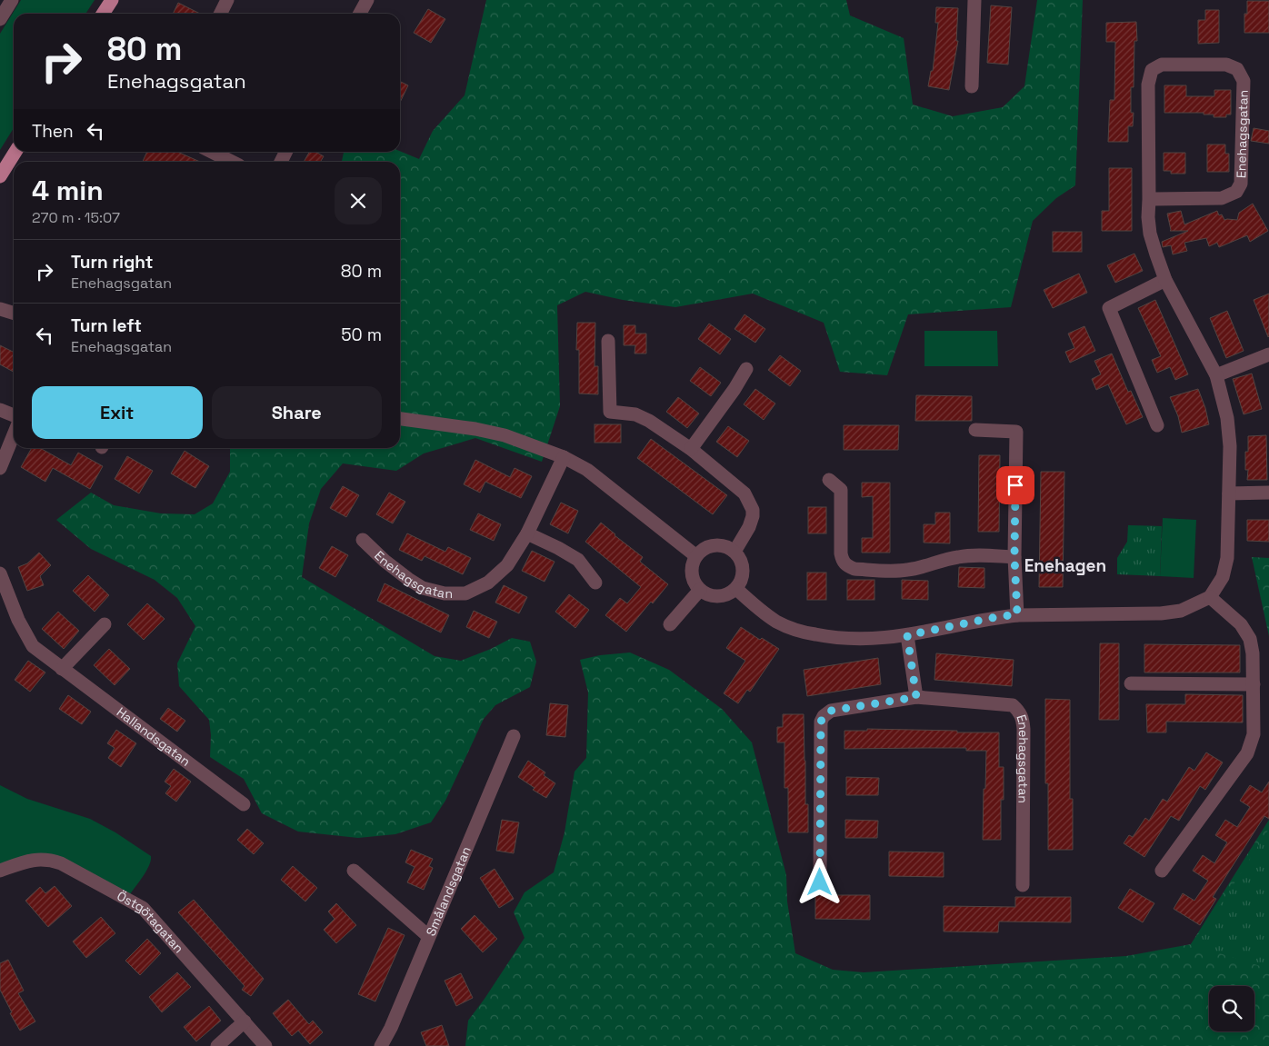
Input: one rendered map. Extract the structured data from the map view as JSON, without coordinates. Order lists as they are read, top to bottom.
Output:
{
  "streets": {
    "street": [
      "Enehagsgatan",
      "Hallandsgatan",
      "Smålandsgatan",
      "Östgötagatan"
    ]
  },
  "districts": ["Enehagen"],
  "page": {
    "turn": ["80 m", "Enehagsgatan"],
    "then": "Then",
    "heading": ["4 min", "270 m · 15:07"],
    "list": [
      {
        "name": "Turn right",
        "note": "Enehagsgatan",
        "value": "80 m"
      },
      {
        "name": "Turn left",
        "note": "Enehagsgatan",
        "value": "50 m"
      }
    ],
    "buttons": ["Exit", "Share"]
  }
}
